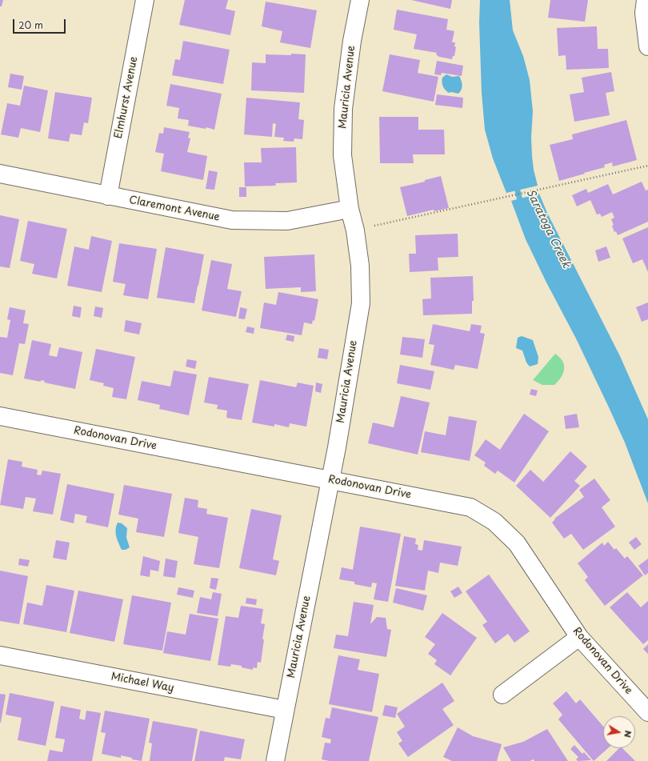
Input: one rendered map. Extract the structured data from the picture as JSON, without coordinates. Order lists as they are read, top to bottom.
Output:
{
  "streets": {
    "street": [
      "Mauricia Avenue",
      "Elmhurst Avenue",
      "Claremont Avenue",
      "Rodonovan Drive",
      "Michael Way"
    ]
  },
  "crossings": [
    ["Mauricia Avenue", "Claremont Avenue"],
    ["Mauricia Avenue", "Rodonovan Drive"],
    ["Mauricia Avenue", "Michael Way"],
    ["Elmhurst Avenue", "Claremont Avenue"]
  ],
  "water": ["Saratoga Creek"],
  "scale_bar": "20 m",
  "north": "right"
}
